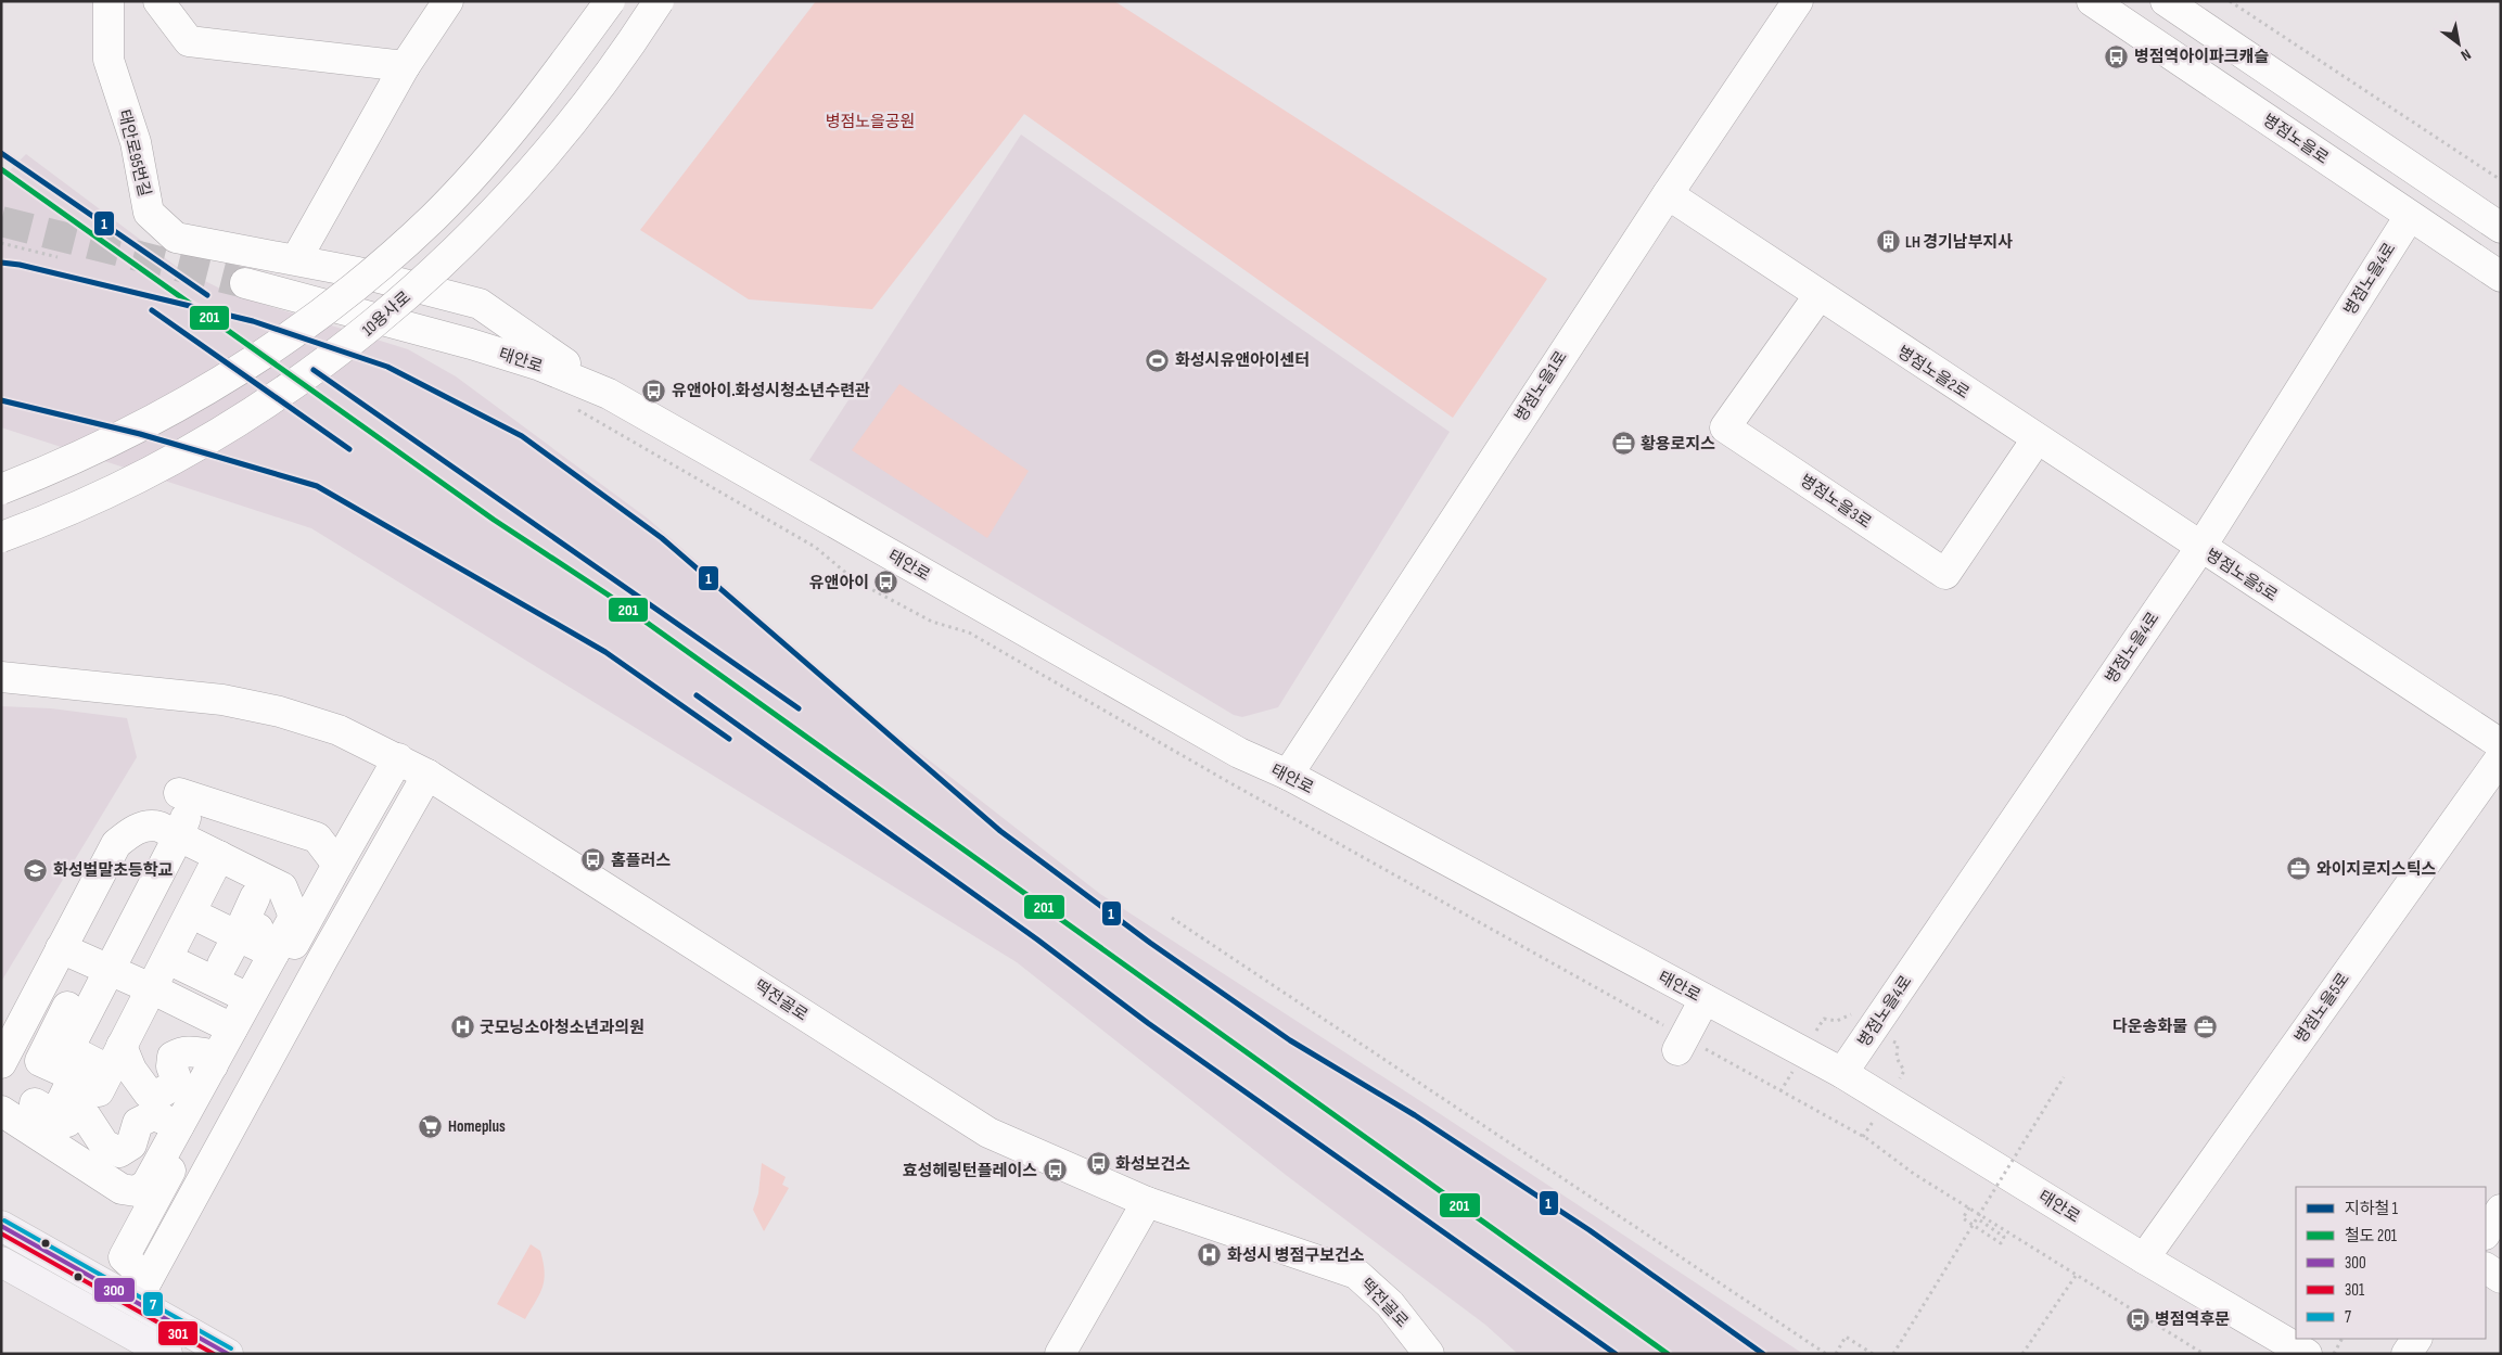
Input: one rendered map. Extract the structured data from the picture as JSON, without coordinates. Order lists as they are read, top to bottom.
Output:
{
  "streets": {
    "street": [
      "병점노을로",
      "태안로95번길",
      "병점노을4로",
      "10용사로",
      "태안로",
      "병점노을2로",
      "병점노을1로",
      "병점노을3로",
      "병점노을5로",
      "떡전골로"
    ]
  },
  "crossings": [
    ["병점노을로", "병점노을4로"],
    ["병점노을4로", "태안로"],
    ["병점노을4로", "병점노을2로"],
    ["병점노을4로", "병점노을5로"],
    ["태안로", "병점노을1로"],
    ["태안로", "병점노을5로"],
    ["병점노을2로", "병점노을1로"],
    ["병점노을2로", "병점노을3로"],
    ["병점노을2로", "병점노을5로"]
  ],
  "parks": ["병점노을공원"],
  "places": {
    "bus stop": [
      "병점역아이파크캐슬",
      "유앤아이.화성시청소년수련관",
      "유앤아이",
      "홈플러스",
      "화성보건소",
      "효성헤링턴플레이스",
      "병점역후문"
    ],
    "building": ["LH 경기남부지사"],
    "sports": ["화성시유앤아이센터"],
    "office": ["황용로지스", "와이지로지스틱스", "다운송화물"],
    "school or university": ["화성벌말초등학교"],
    "hospital": ["굿모닝소아청소년과의원", "화성시 병점구보건소"],
    "supermarket": ["Homeplus"]
  },
  "lines": [
    "metro line 1",
    "rail line 201",
    "transit line 7",
    "transit line 300",
    "transit line 301"
  ],
  "legend": [
    "지하철 1",
    "철도 201",
    "300",
    "301",
    "7"
  ],
  "north": "bottom right"
}
